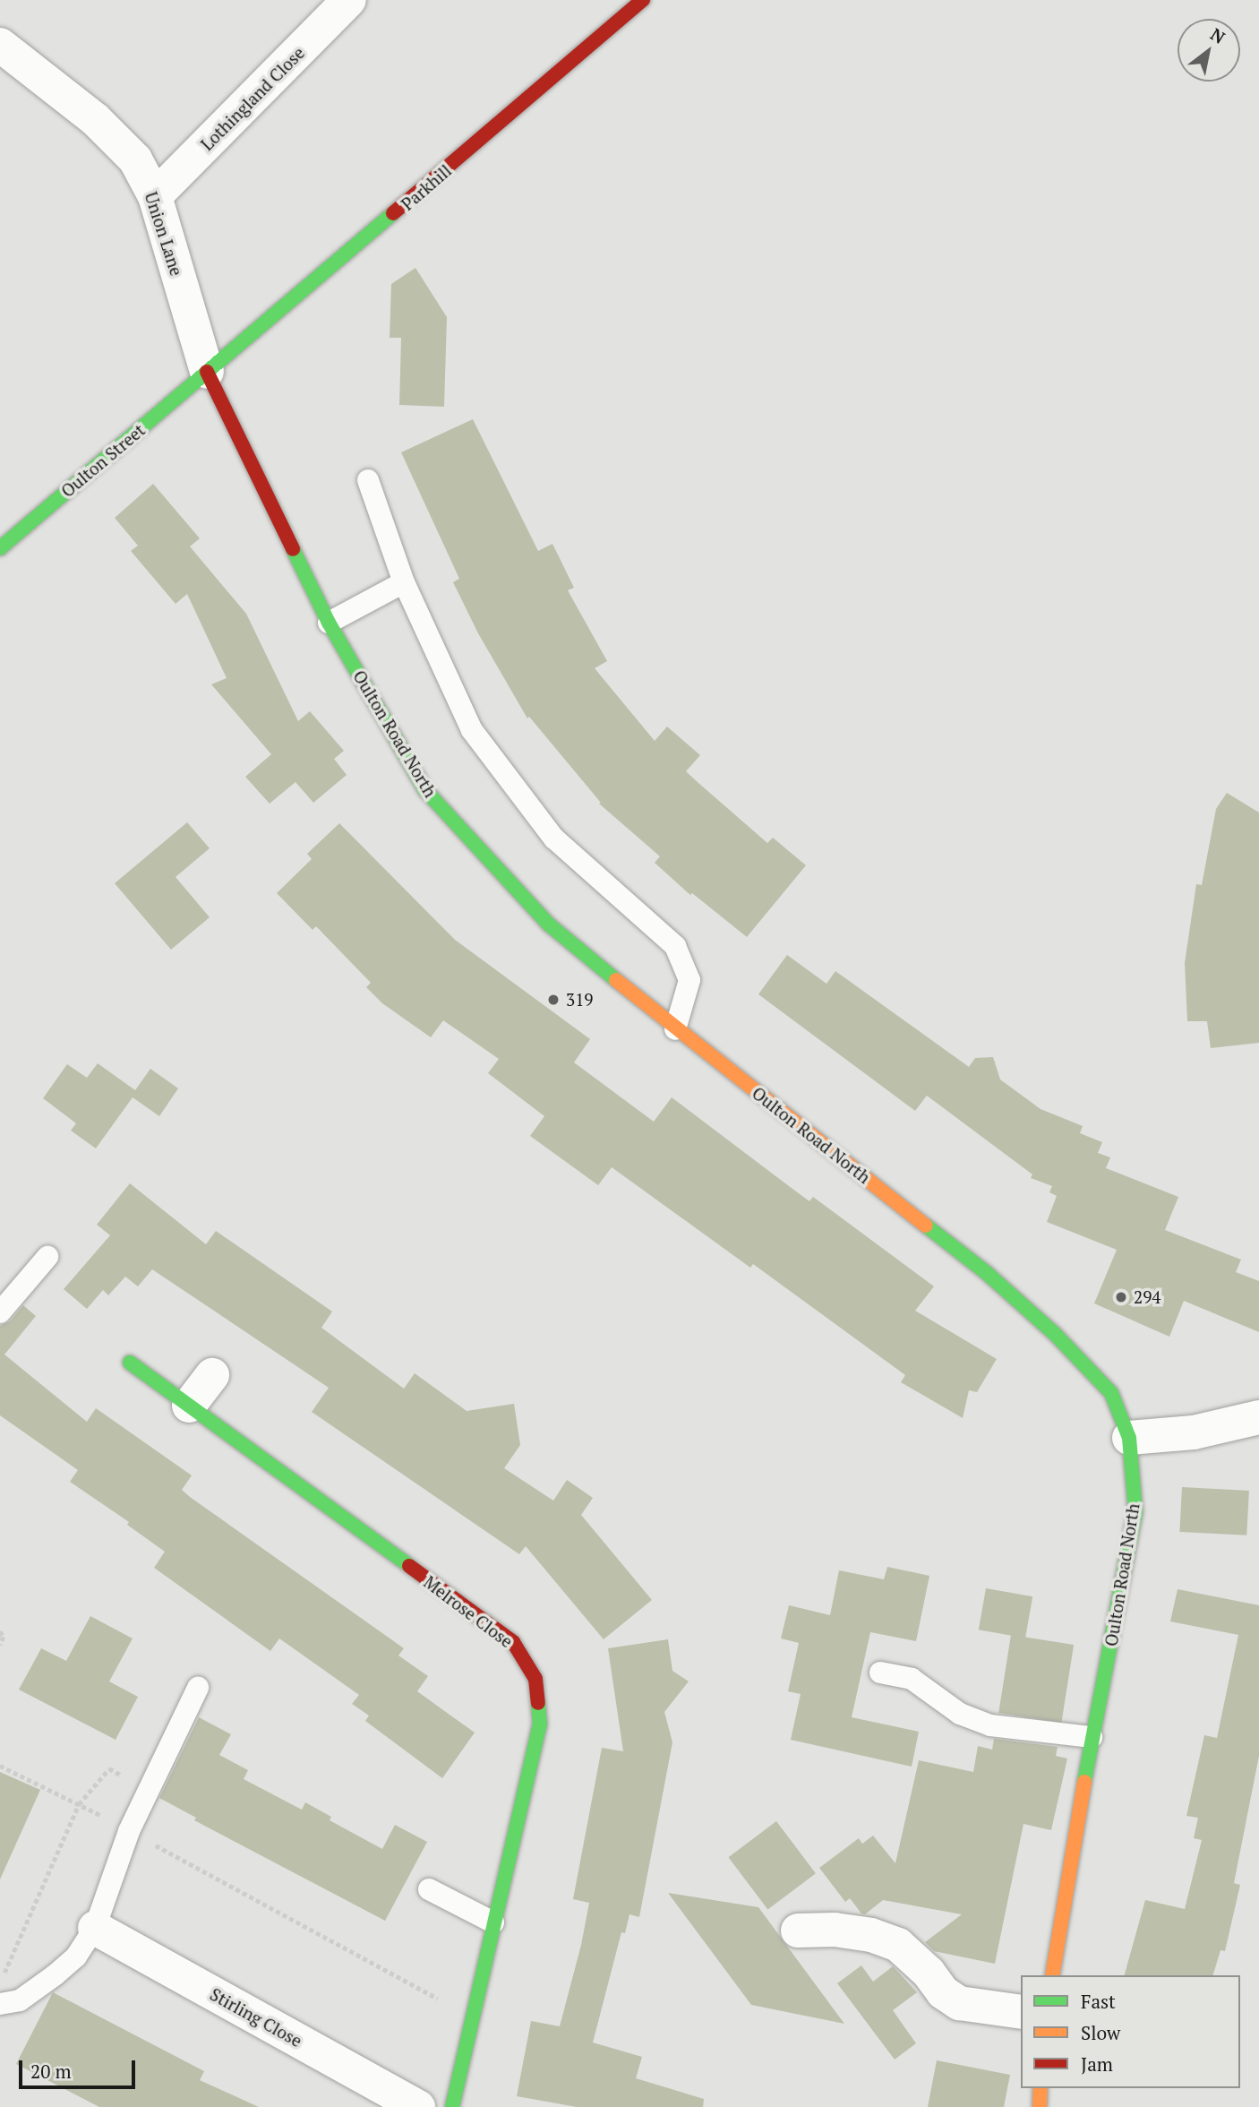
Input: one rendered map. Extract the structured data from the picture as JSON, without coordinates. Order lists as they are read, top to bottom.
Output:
{
  "streets": {
    "street": [
      "Lothingland Close",
      "Parkhill",
      "Union Lane",
      "Oulton Street",
      "Oulton Road North",
      "Melrose Close",
      "Stirling Close"
    ]
  },
  "crossings": [
    ["Lothingland Close", "Union Lane"],
    ["Parkhill", "Union Lane"],
    ["Parkhill", "Oulton Street"],
    ["Parkhill", "Oulton Road North"],
    ["Union Lane", "Oulton Street"],
    ["Union Lane", "Oulton Road North"],
    ["Oulton Street", "Oulton Road North"]
  ],
  "places": ["319", "294"],
  "legend": ["Fast", "Slow", "Jam"],
  "scale_bar": "20 m",
  "north": "top right"
}
